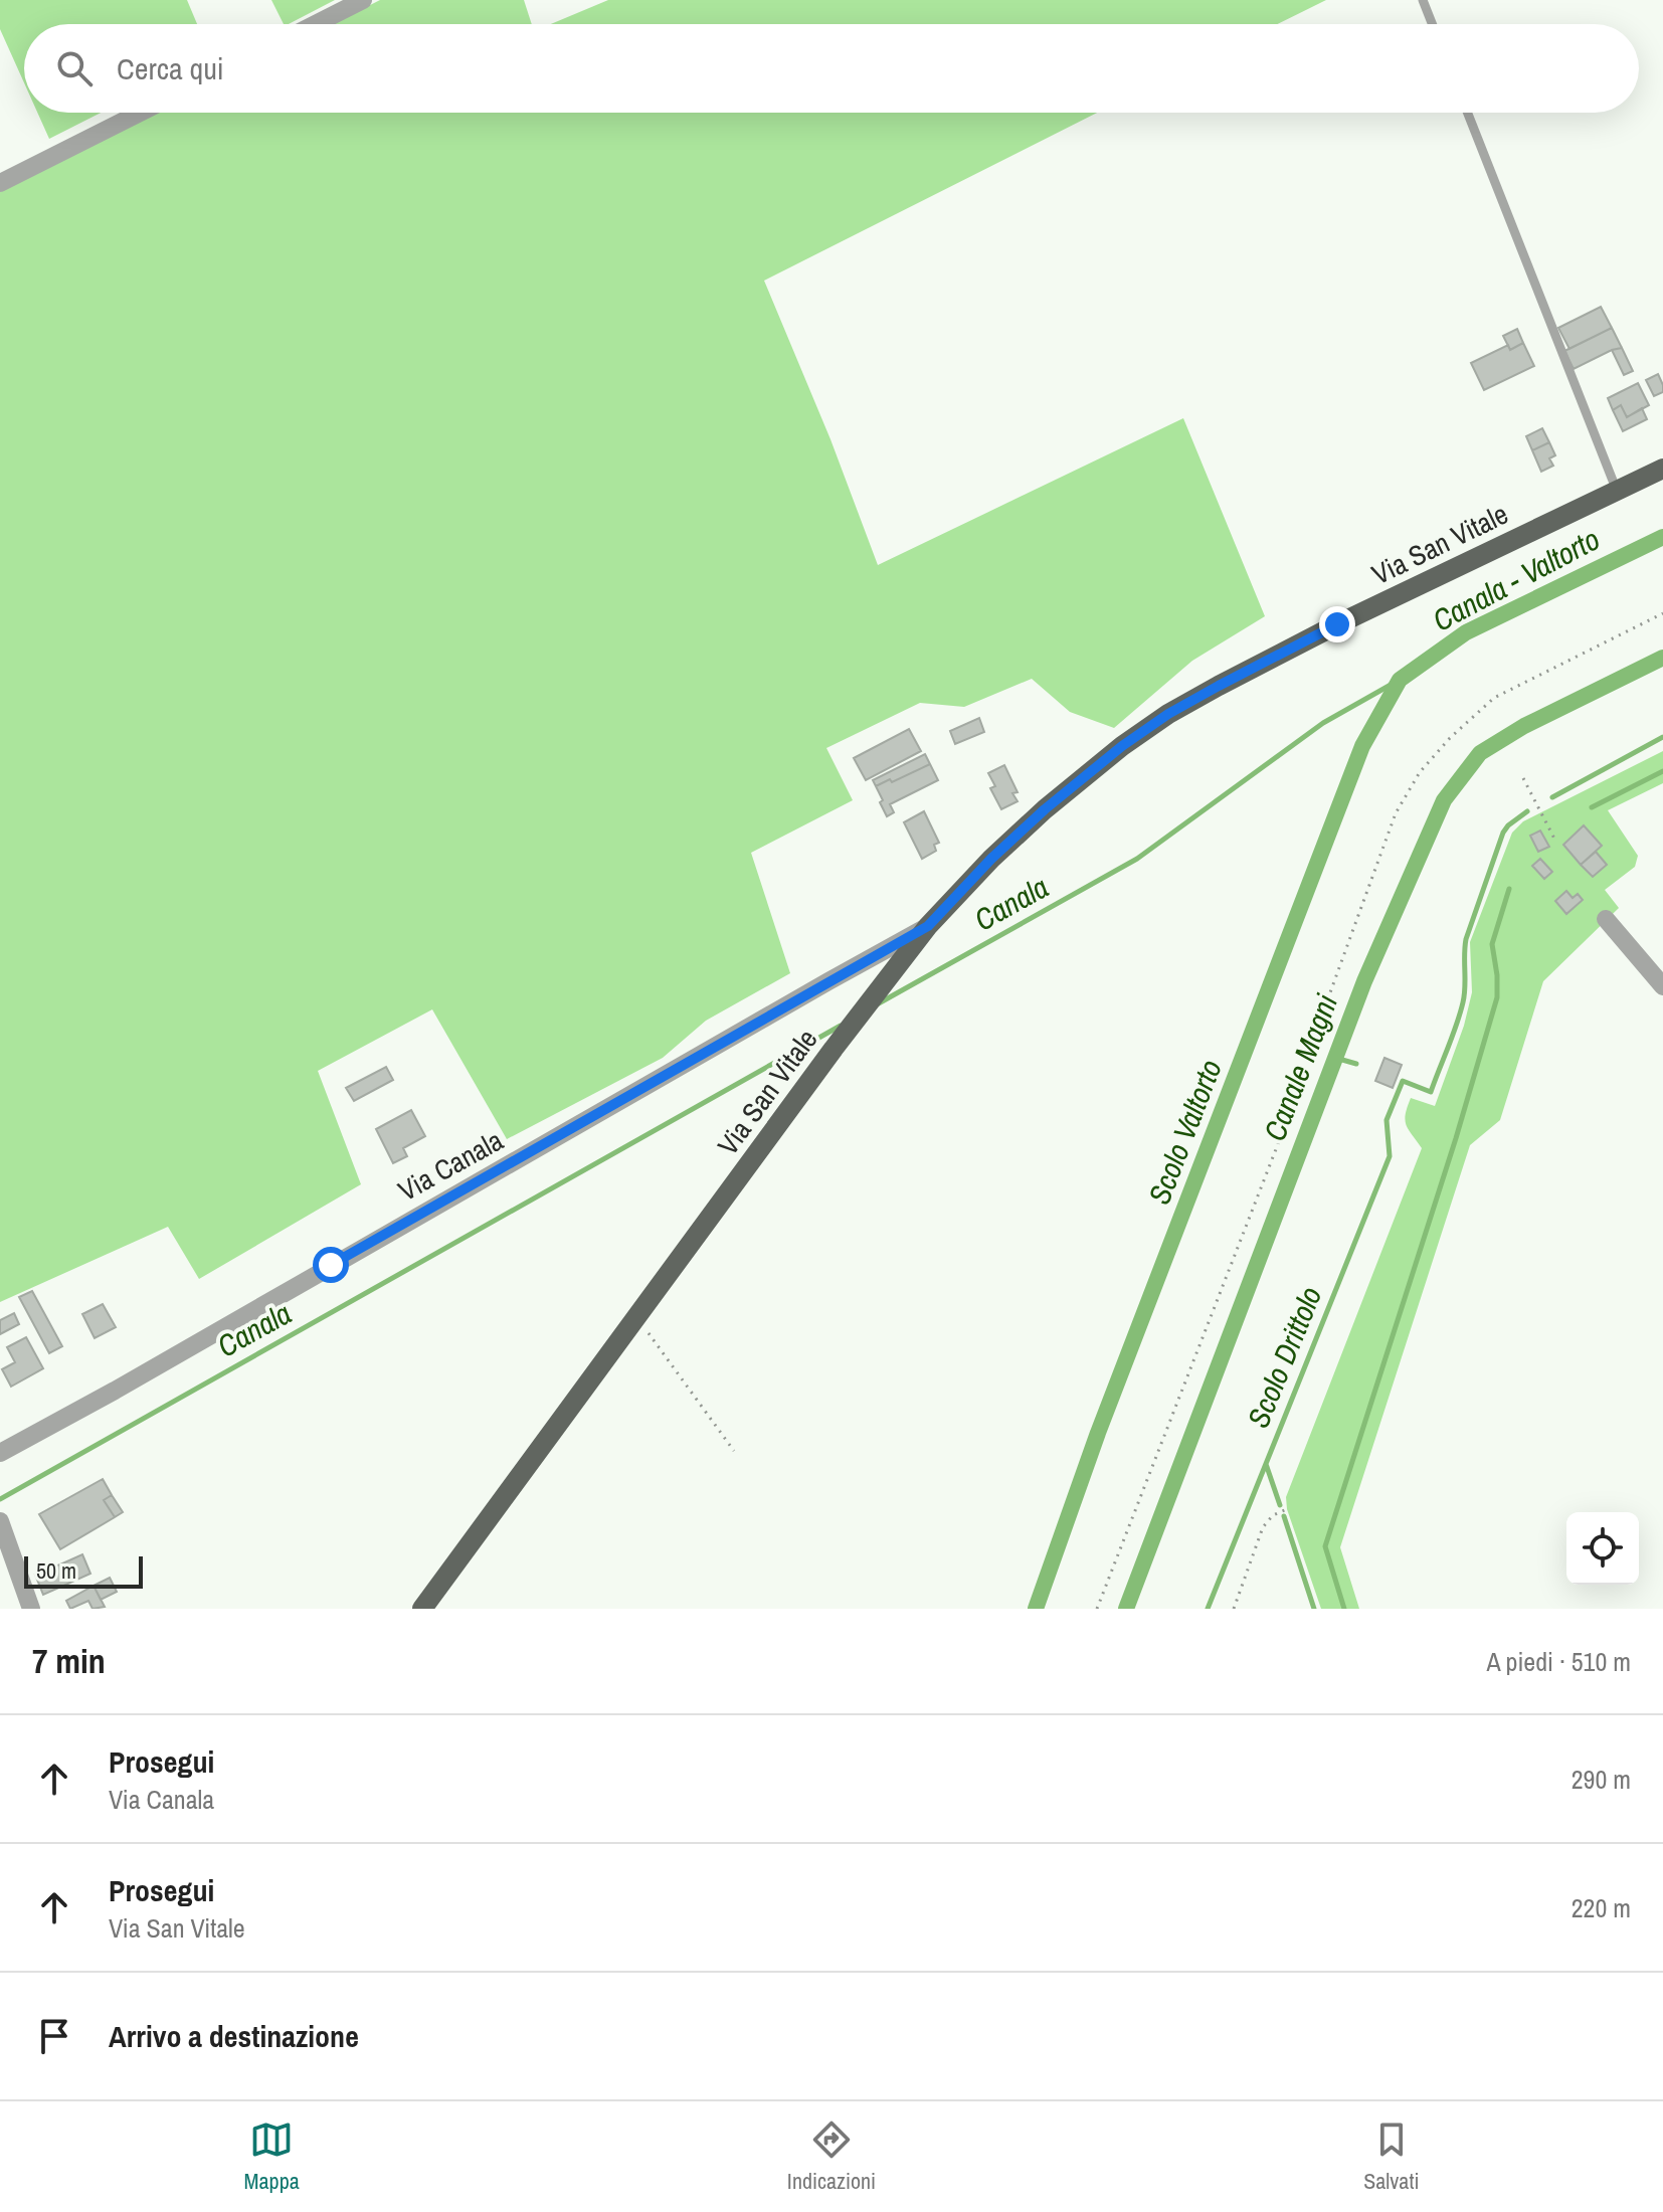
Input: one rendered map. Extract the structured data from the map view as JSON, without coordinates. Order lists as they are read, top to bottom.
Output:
{
  "streets": {
    "main road": ["Via San Vitale"],
    "street": ["Via Canala"]
  },
  "crossings": [
    ["Via San Vitale", "Via Canala"]
  ],
  "water": [
    "Canala - Valtorto",
    "Canala",
    "Canale Magni",
    "Scolo Valtorto",
    "Scolo Drittolo"
  ],
  "scale_bar": "50 m",
  "page": {
    "search": "Cerca qui",
    "scale": "50 m",
    "heading": ["7 min", "A piedi · 510 m"],
    "list": [
      ["Prosegui", "Via Canala", "290 m"],
      ["Prosegui", "Via San Vitale", "220 m"],
      "Arrivo a destinazione"
    ],
    "nav": ["Mappa", "Indicazioni", "Salvati"]
  }
}
